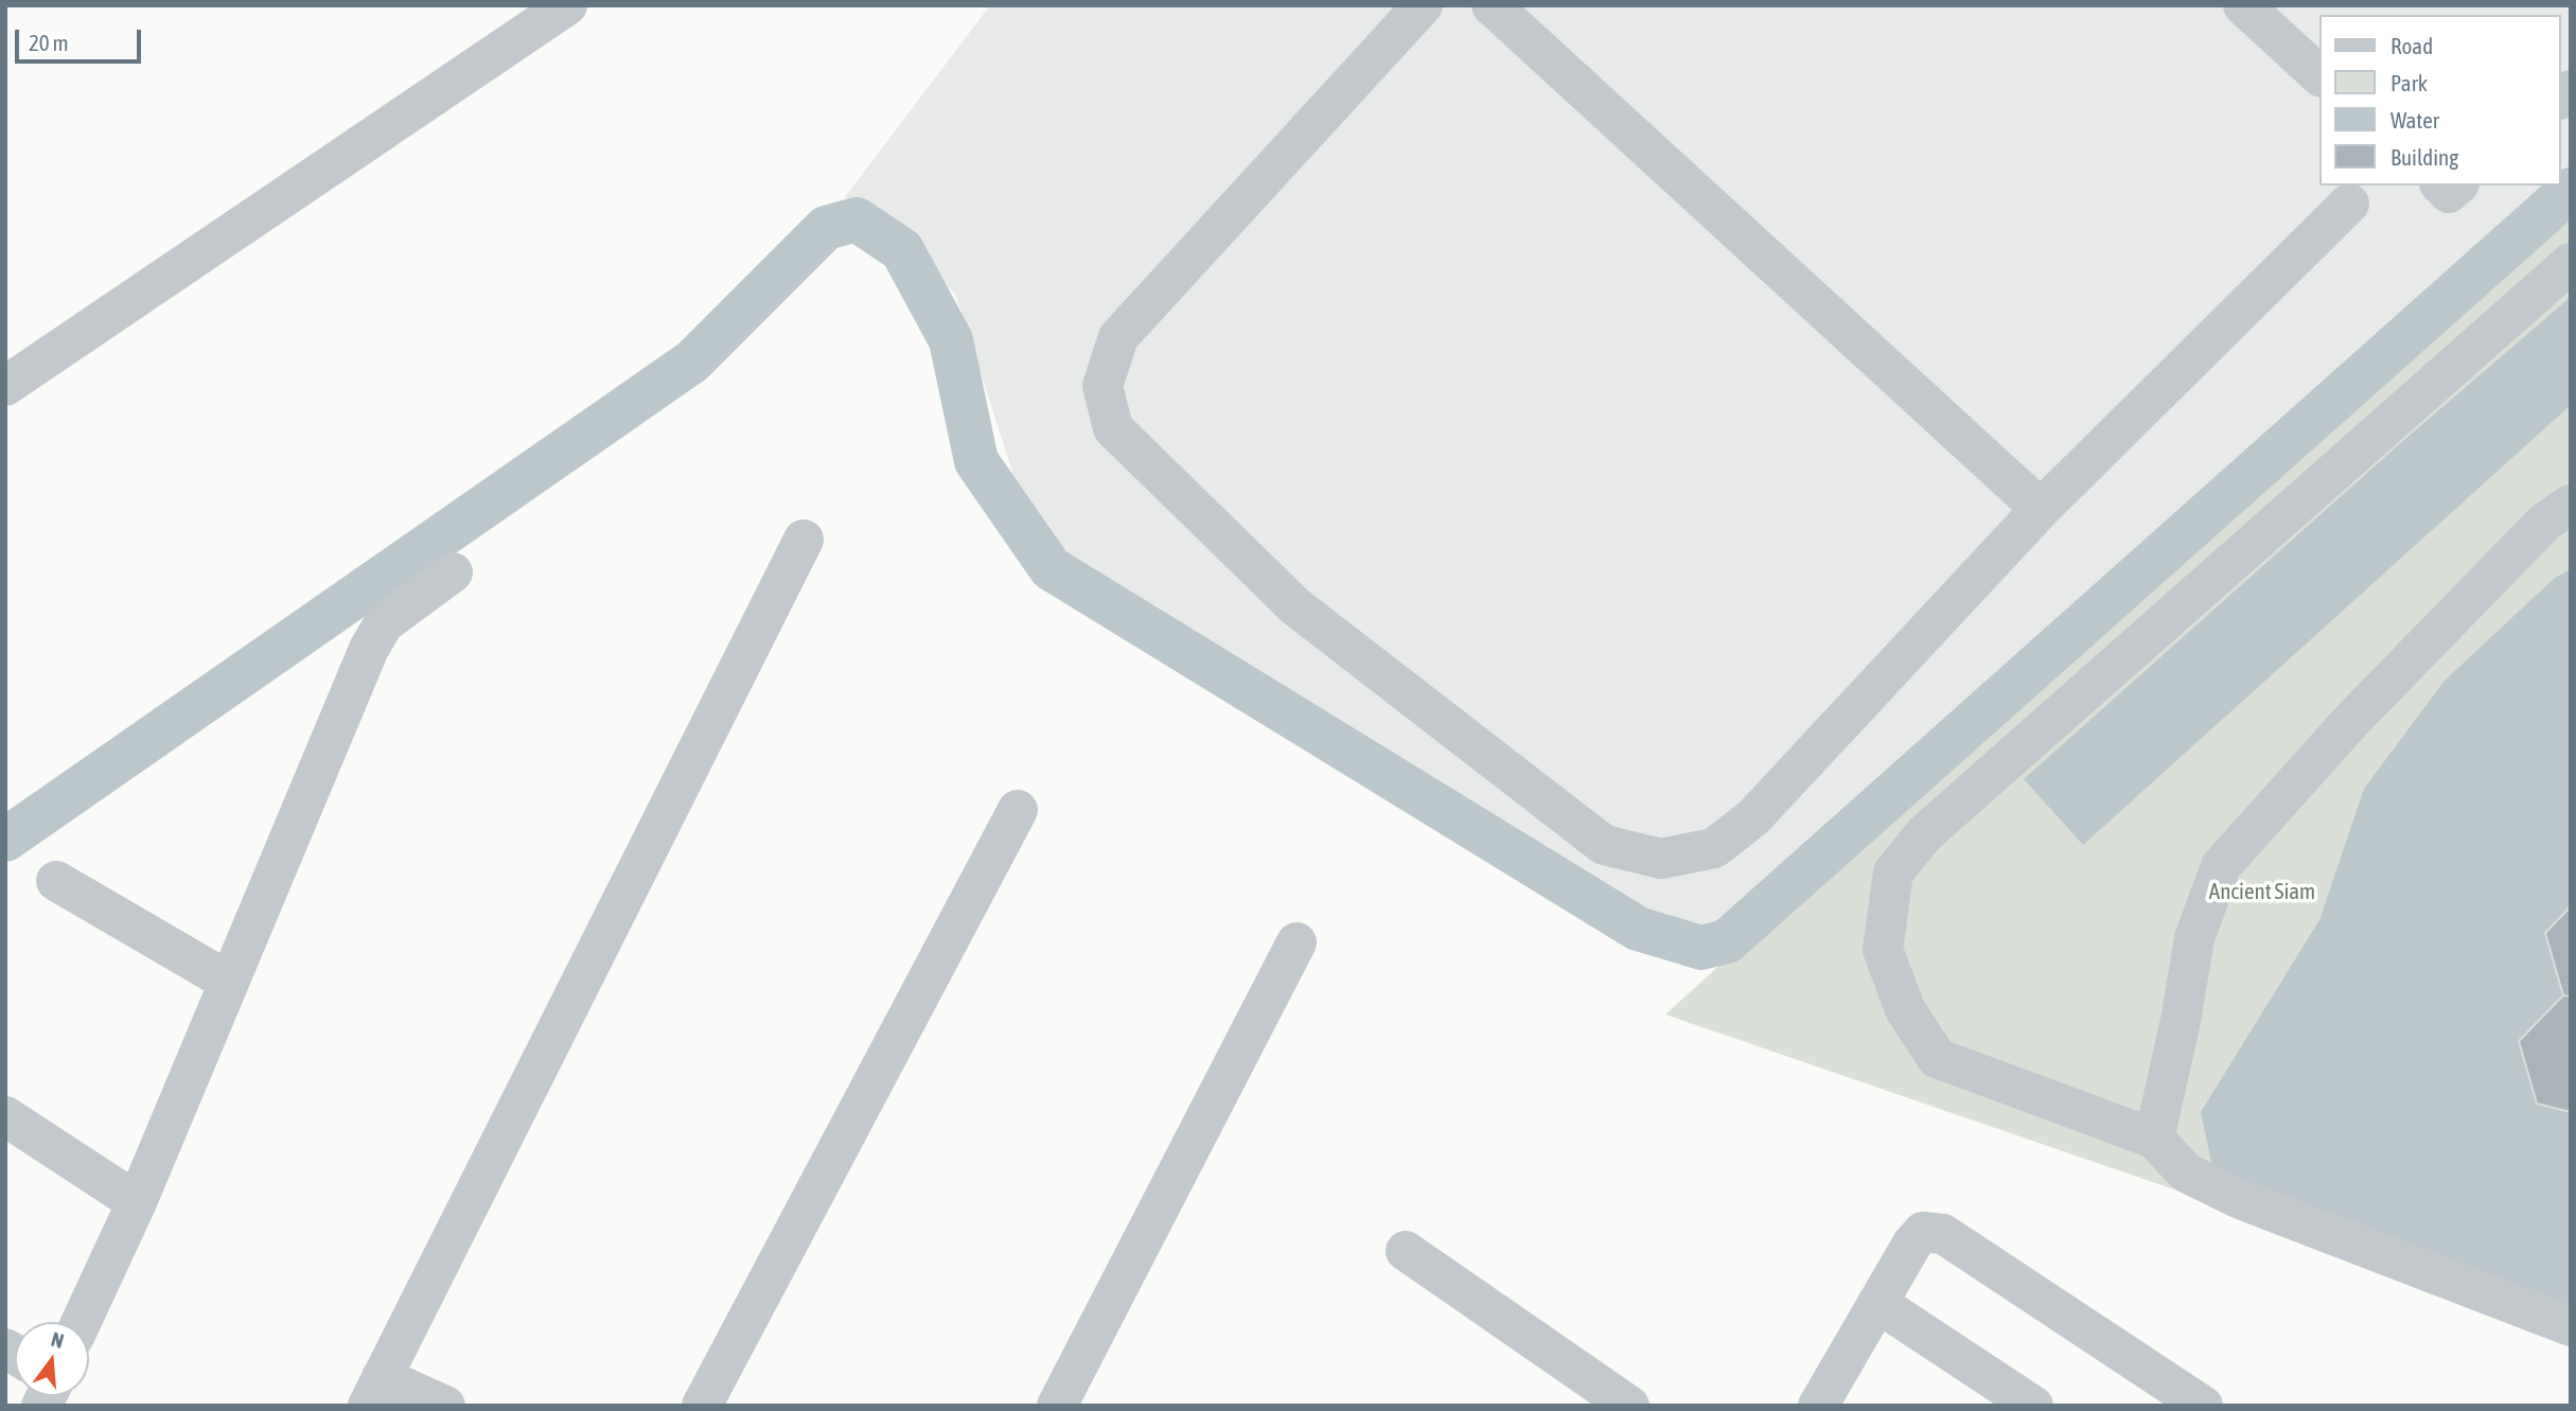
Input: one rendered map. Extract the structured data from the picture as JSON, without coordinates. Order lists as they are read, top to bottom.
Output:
{
  "parks": ["Ancient Siam"],
  "legend": [
    "Road",
    "Park",
    "Water",
    "Building"
  ],
  "scale_bar": "20 m",
  "north": "top"
}
